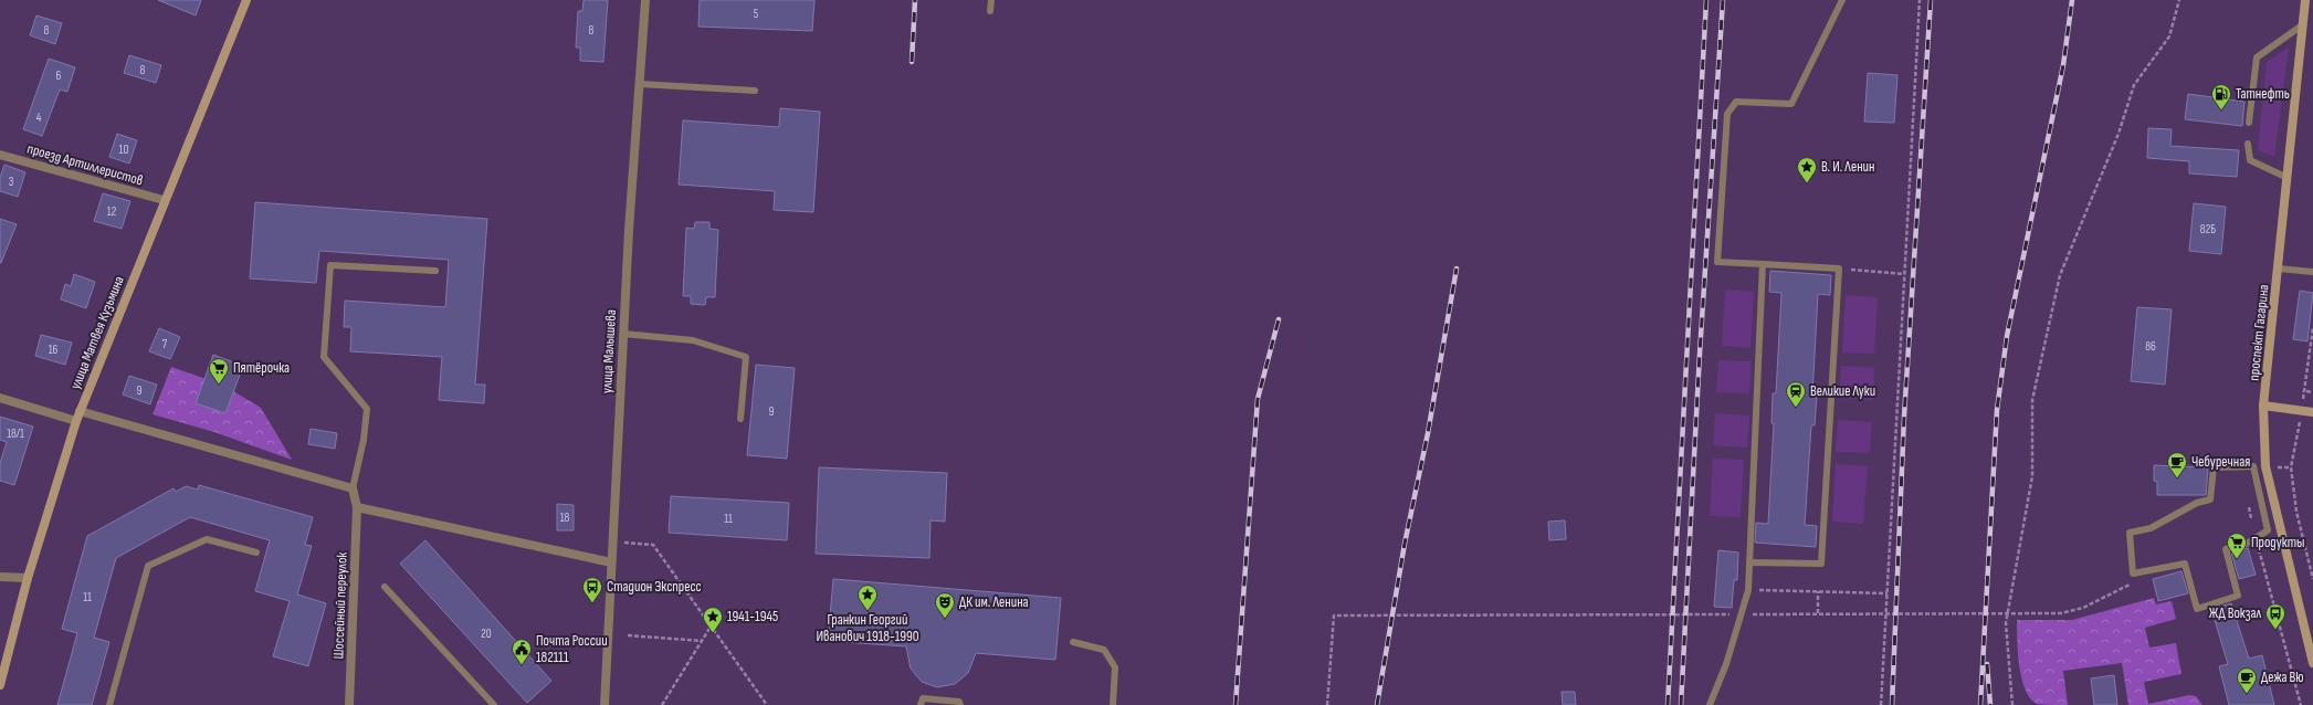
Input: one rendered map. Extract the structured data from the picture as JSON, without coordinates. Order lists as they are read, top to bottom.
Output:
{
  "streets": {
    "main road": ["улица Матвея Кузьмина", "проспект Гагарина"],
    "street": ["проезд Артиллеристов", "улица Малышева", "Шоссейный переулок"]
  },
  "crossings": [
    ["проезд Артиллеристов", "улица Матвея Кузьмина"]
  ],
  "places": {
    "fuel station": ["Татнефть"],
    "place": ["В. И. Ленин", "Гранкин Георгий Иванович 1918-1990", "1941-1945"],
    "supermarket": ["Пятёрочка", "Продукты"],
    "station": ["Великие Луки"],
    "cafe": ["Чебуречная", "Дежа Вю"],
    "bus stop": ["Стадион Экспресс", "ЖД Вокзал"],
    "theatre": ["ДК им. Ленина"],
    "public building": ["Почта России 182111"]
  },
  "house_numbers": [
    "5",
    "8",
    "8",
    "8",
    "6",
    "4",
    "10",
    "3",
    "12",
    "82Б",
    "7",
    "86",
    "16",
    "9",
    "9",
    "18/1",
    "18",
    "11",
    "11",
    "20"
  ]
}
